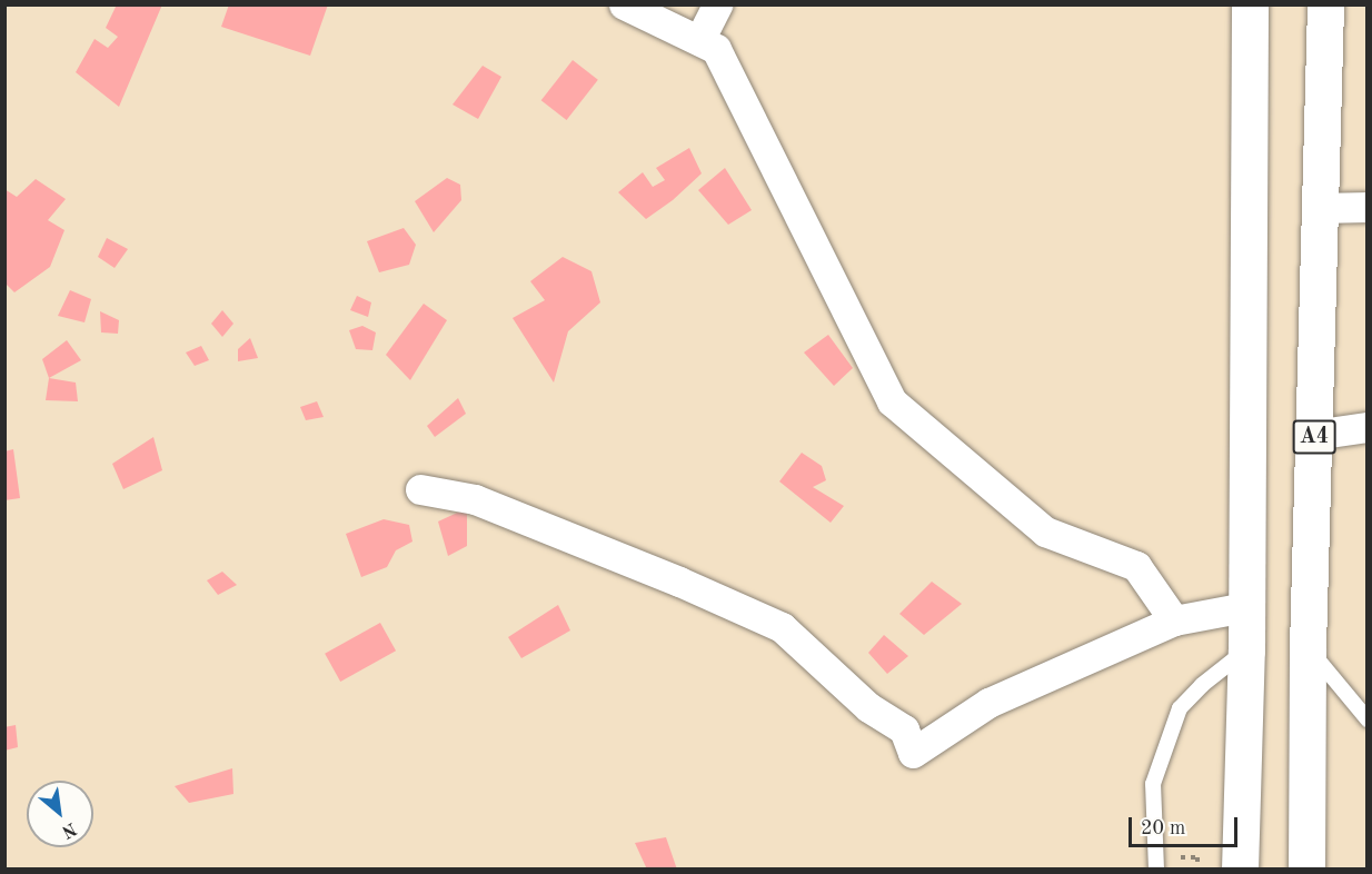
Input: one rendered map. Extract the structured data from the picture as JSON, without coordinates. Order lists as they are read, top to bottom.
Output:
{
  "streets": {
    "highway": ["A4"]
  },
  "scale_bar": "20 m",
  "north": "bottom right"
}
